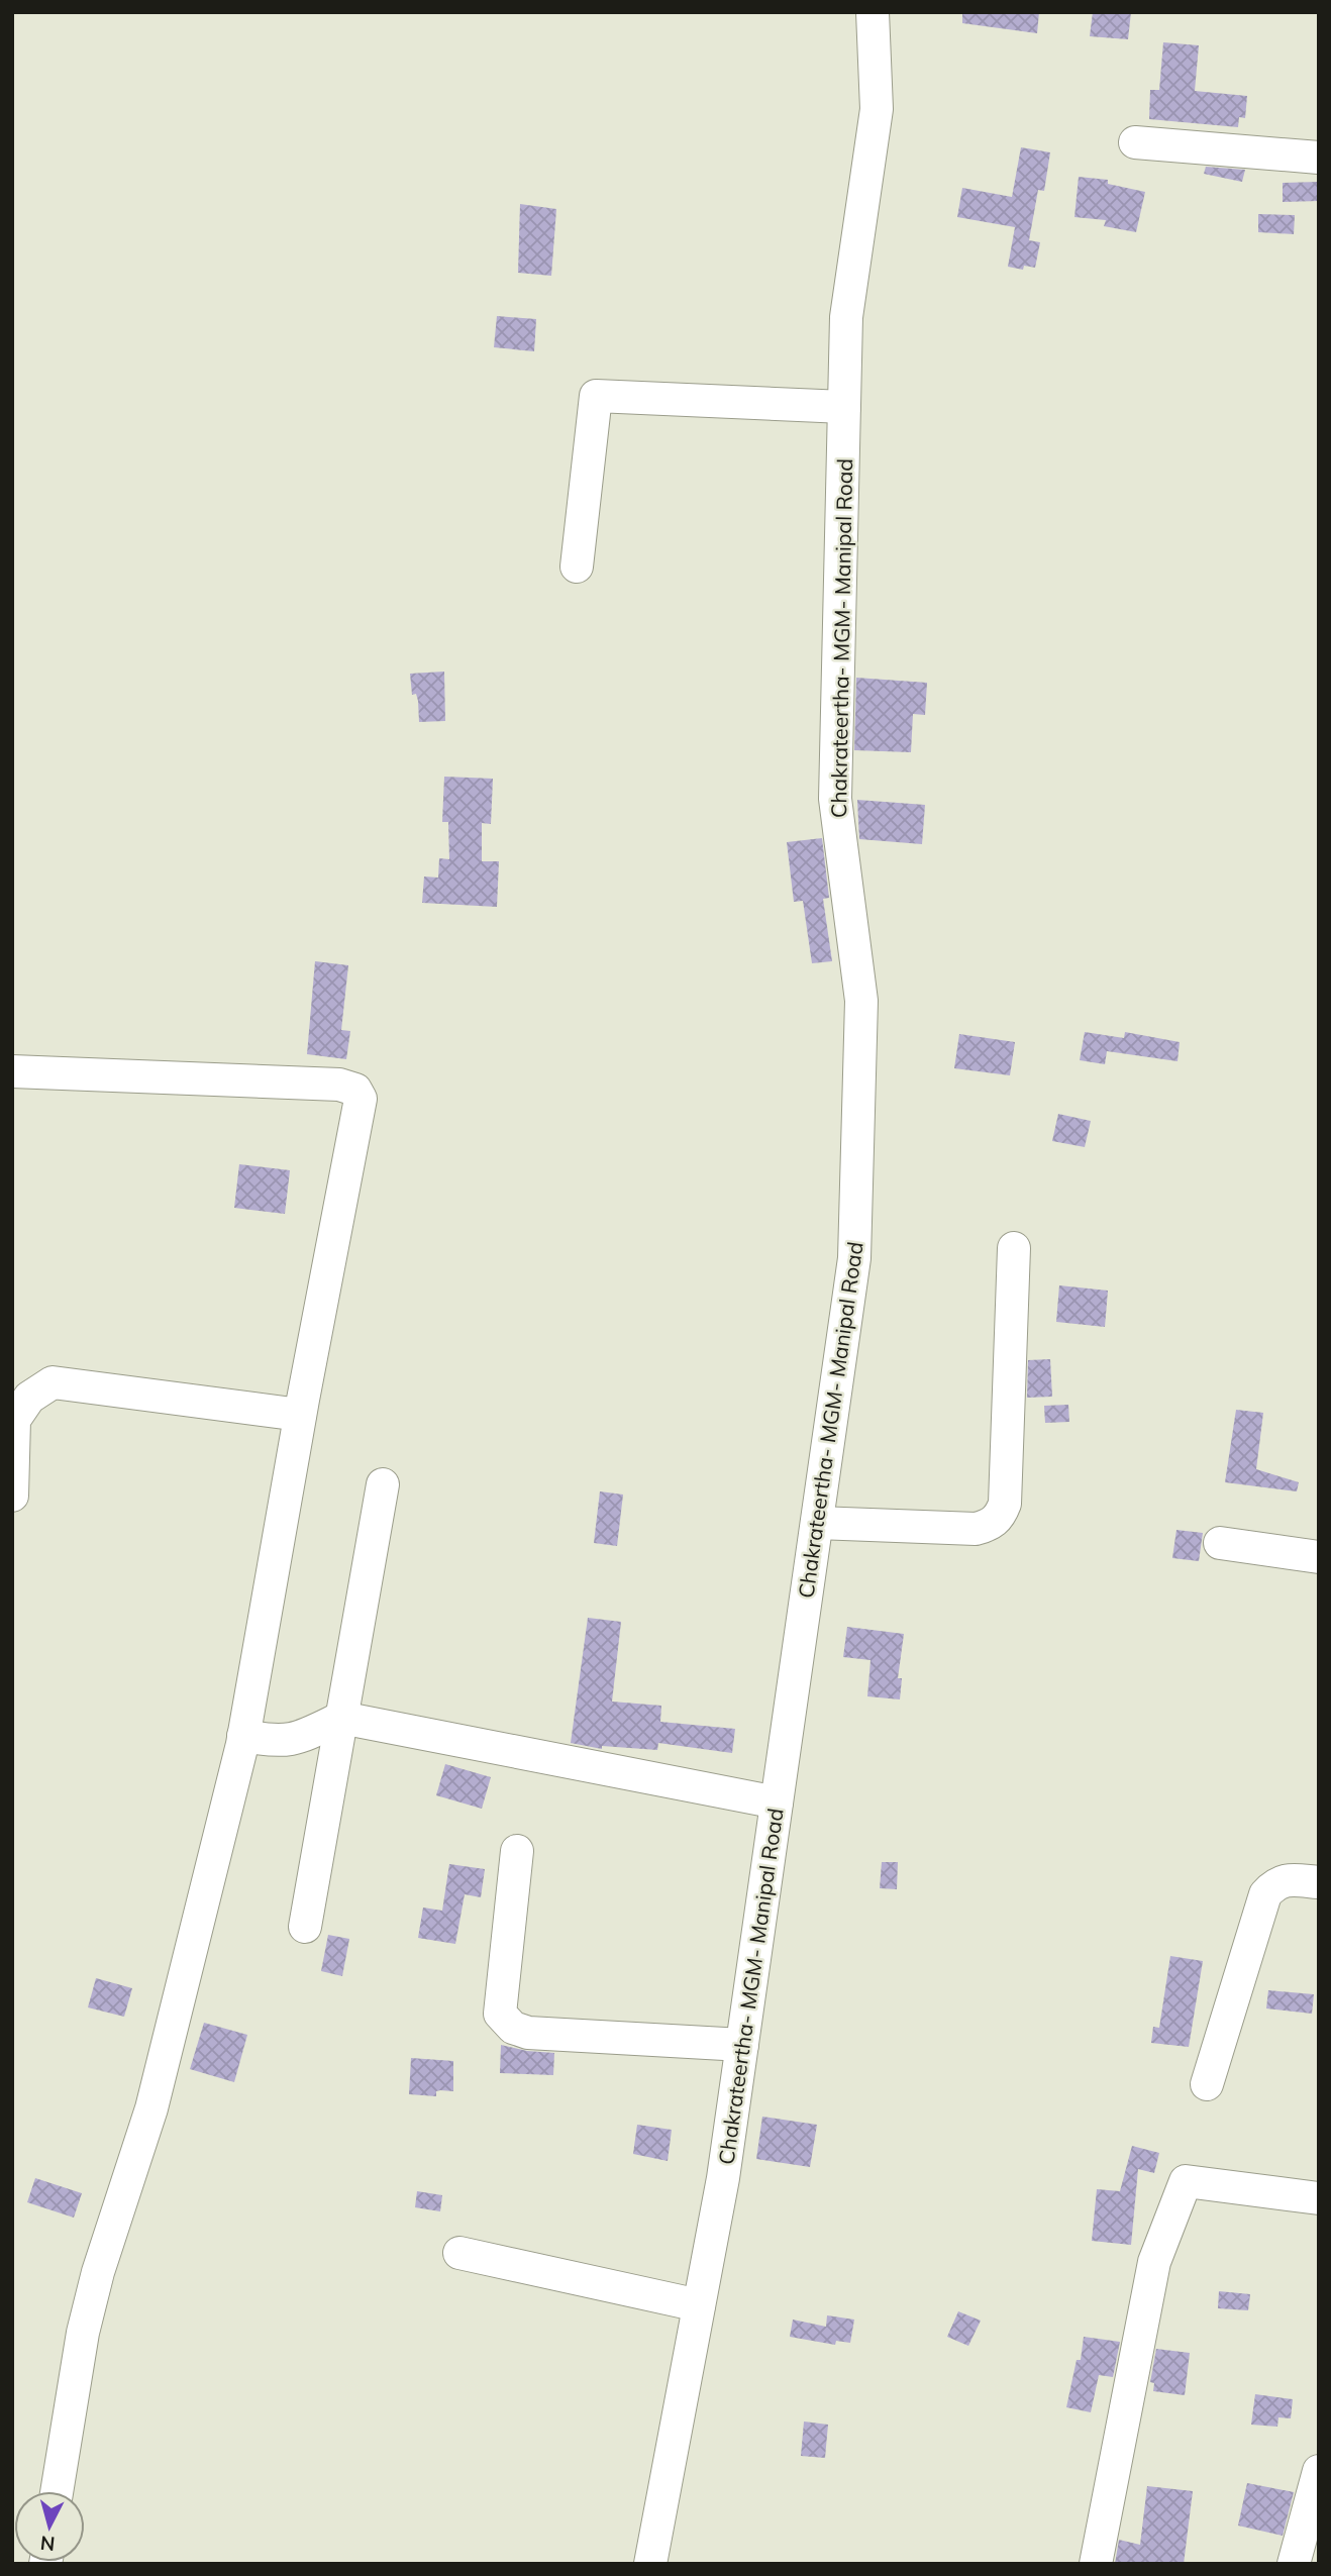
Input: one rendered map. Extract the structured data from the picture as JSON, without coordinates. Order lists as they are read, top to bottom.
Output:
{
  "streets": {
    "street": ["Chakrateertha- MGM- Manipal Road"]
  },
  "north": "bottom"
}
